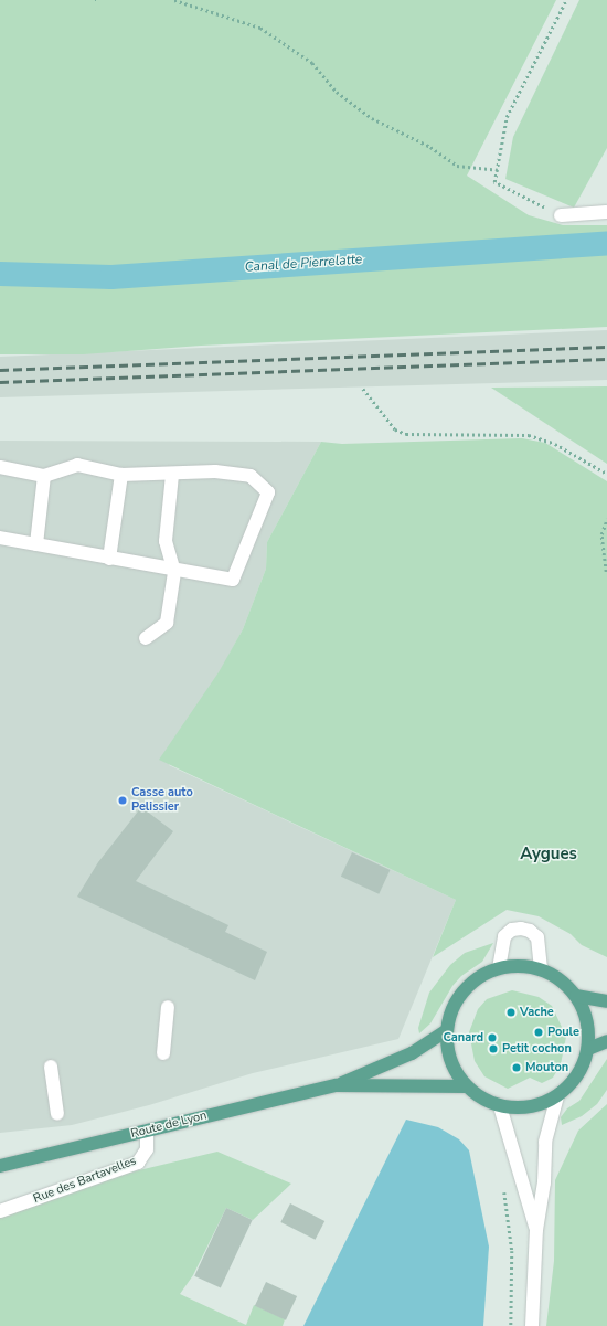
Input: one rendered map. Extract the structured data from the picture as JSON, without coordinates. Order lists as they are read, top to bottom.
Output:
{
  "streets": {
    "main road": ["Route de Lyon"],
    "street": ["Rue des Bartavelles"]
  },
  "crossings": [
    ["Route de Lyon", "Rue des Bartavelles"]
  ],
  "districts": ["Aygues"],
  "water": ["Canal de Pierrelatte"],
  "places": [
    "Casse auto Pelissier",
    "Vache",
    "Poule",
    "Canard",
    "Petit cochon",
    "Mouton"
  ]
}
